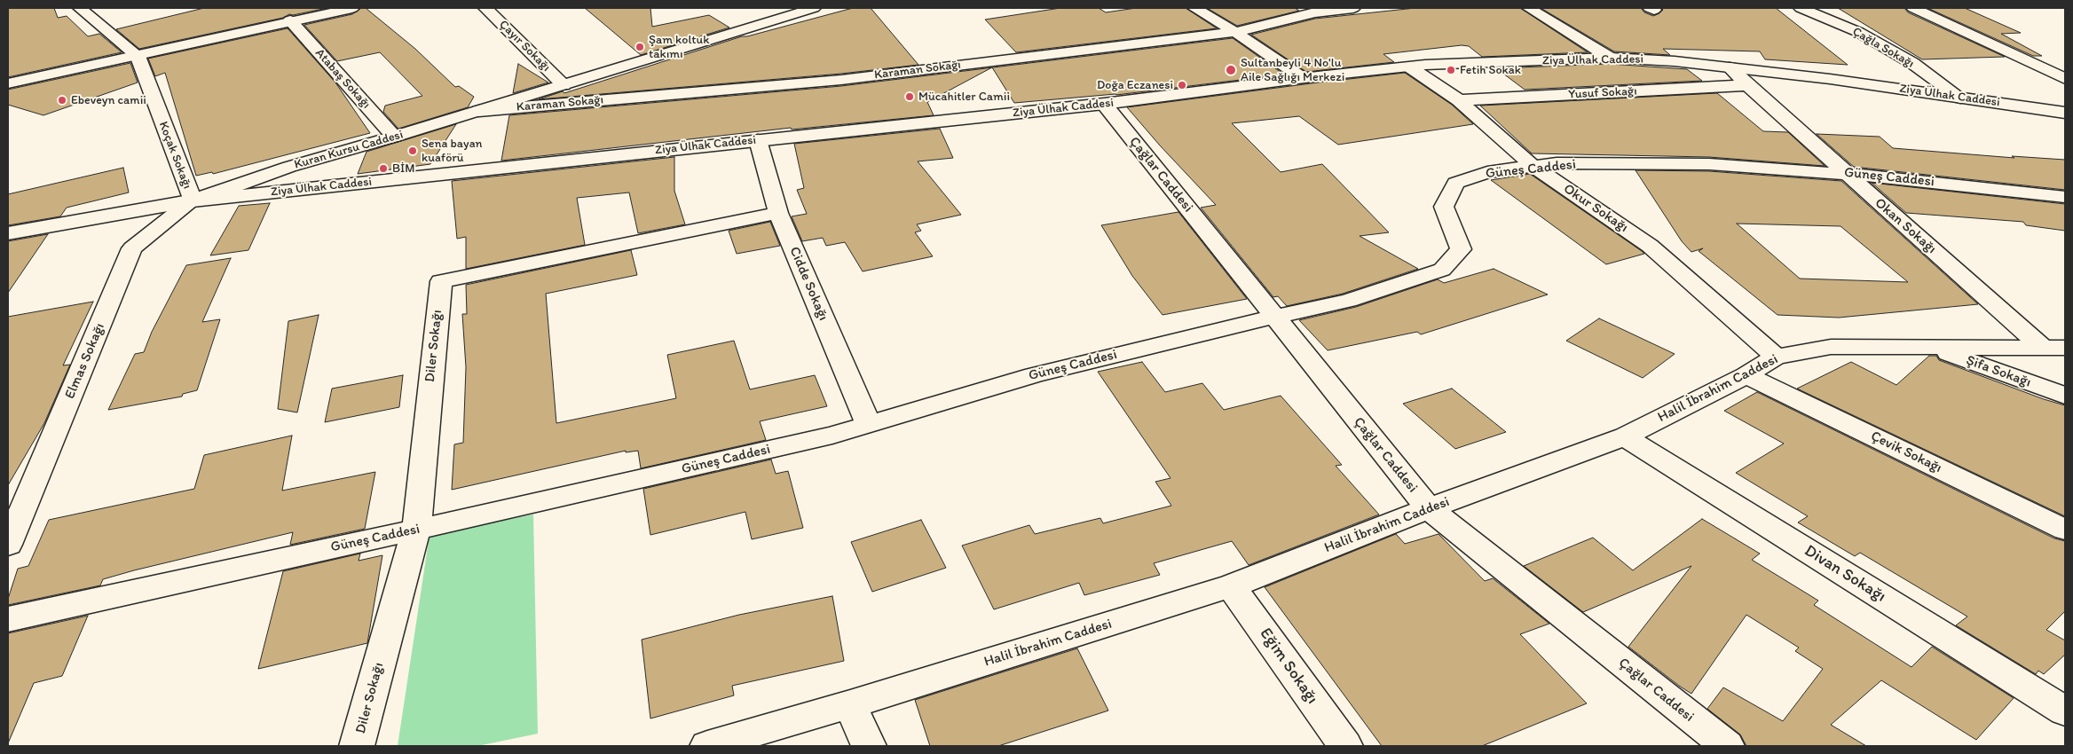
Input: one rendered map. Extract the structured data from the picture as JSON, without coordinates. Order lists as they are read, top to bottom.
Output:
{
  "streets": {
    "street": [
      "Çayır Sokağı",
      "Çağla Sokağı",
      "Ziya Ülhak Caddesi",
      "Karaman Sokağı",
      "Atabaş Sokağı",
      "Yusuf Sokağı",
      "Kuran Kursu Caddesi",
      "Koçak Sokağı",
      "Güneş Caddesi",
      "Çağlar Caddesi",
      "Okur Sokağı",
      "Okan Sokağı",
      "Cidde Sokağı",
      "Diler Sokağı",
      "Elmas Sokağı",
      "Şifa Sokağı",
      "Halil İbrahim Caddesi",
      "Çevik Sokağı",
      "Divan Sokağı",
      "Eğim Sokağı"
    ]
  },
  "crossings": [
    ["Çayır Sokağı", "Kuran Kursu Caddesi"],
    ["Çağla Sokağı", "Ziya Ülhak Caddesi"],
    ["Ziya Ülhak Caddesi", "Kuran Kursu Caddesi"],
    ["Ziya Ülhak Caddesi", "Koçak Sokağı"],
    ["Ziya Ülhak Caddesi", "Çağlar Caddesi"],
    ["Ziya Ülhak Caddesi", "Okur Sokağı"],
    ["Ziya Ülhak Caddesi", "Okan Sokağı"],
    ["Ziya Ülhak Caddesi", "Cidde Sokağı"],
    ["Ziya Ülhak Caddesi", "Elmas Sokağı"],
    ["Karaman Sokağı", "Kuran Kursu Caddesi"],
    ["Atabaş Sokağı", "Kuran Kursu Caddesi"],
    ["Yusuf Sokağı", "Okur Sokağı"],
    ["Yusuf Sokağı", "Okan Sokağı"],
    ["Kuran Kursu Caddesi", "Koçak Sokağı"],
    ["Kuran Kursu Caddesi", "Elmas Sokağı"],
    ["Koçak Sokağı", "Elmas Sokağı"],
    ["Güneş Caddesi", "Çağlar Caddesi"],
    ["Güneş Caddesi", "Okur Sokağı"],
    ["Güneş Caddesi", "Okan Sokağı"],
    ["Güneş Caddesi", "Cidde Sokağı"],
    ["Güneş Caddesi", "Diler Sokağı"],
    ["Çağlar Caddesi", "Halil İbrahim Caddesi"],
    ["Okur Sokağı", "Halil İbrahim Caddesi"],
    ["Okan Sokağı", "Halil İbrahim Caddesi"],
    ["Cidde Sokağı", "Diler Sokağı"],
    ["Şifa Sokağı", "Halil İbrahim Caddesi"],
    ["Halil İbrahim Caddesi", "Çevik Sokağı"],
    ["Halil İbrahim Caddesi", "Divan Sokağı"],
    ["Halil İbrahim Caddesi", "Eğim Sokağı"]
  ],
  "places": [
    "Şam koltuk takımı",
    "Sultanbeyli 4 No'lu Aile Sağlığı Merkezi",
    "Fetih Sokak",
    "Doğa Eczanesi",
    "Mücahitler Camii",
    "Ebeveyn camii",
    "Sena bayan kuaförü",
    "BİM"
  ]
}
